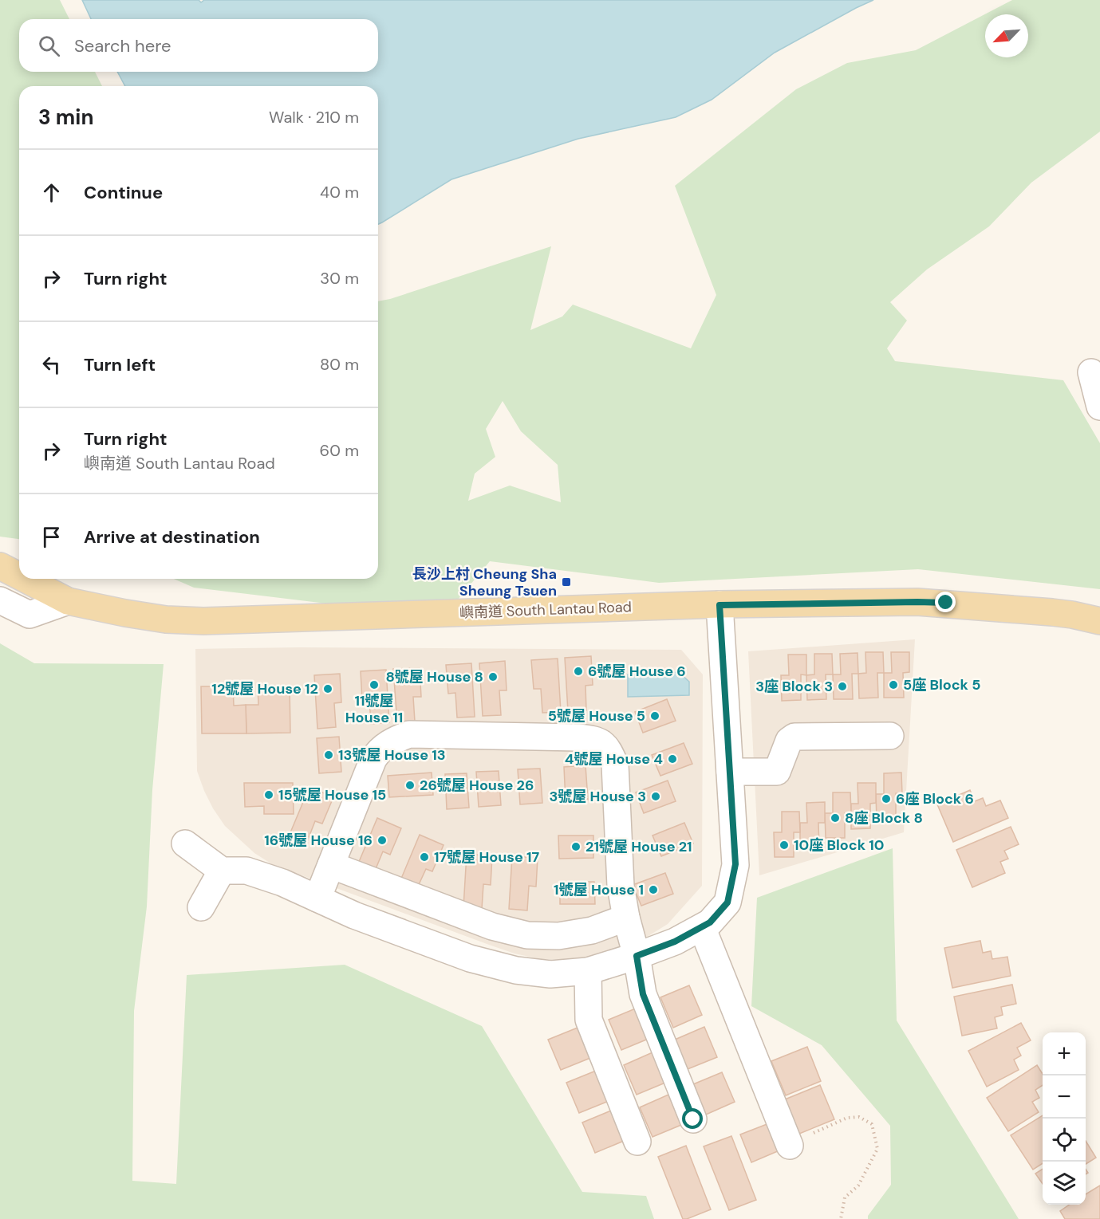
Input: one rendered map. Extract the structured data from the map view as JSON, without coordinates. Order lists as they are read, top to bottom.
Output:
{
  "streets": {
    "main road": ["嶼南道 South Lantau Road"]
  },
  "places": {
    "transit": ["長沙上村 Cheung Sha Sheung Tsuen"],
    "other": [
      "6號屋 House 6",
      "8號屋 House 8",
      "11號屋 House 11",
      "5座 Block 5",
      "3座 Block 3",
      "12號屋 House 12",
      "5號屋 House 5",
      "13號屋 House 13",
      "4號屋 House 4",
      "26號屋 House 26",
      "15號屋 House 15",
      "3號屋 House 3",
      "6座 Block 6",
      "8座 Block 8",
      "16號屋 House 16",
      "10座 Block 10",
      "21號屋 House 21",
      "17號屋 House 17",
      "1號屋 House 1"
    ]
  },
  "north": "bottom left",
  "page": {
    "search": "Search here",
    "heading": ["3 min", "Walk · 210 m"],
    "list": [
      ["Continue", "40 m"],
      ["Turn right", "30 m"],
      ["Turn left", "80 m"],
      ["Turn right", "嶼南道 South Lantau Road", "60 m"],
      "Arrive at destination"
    ],
    "map_buttons": ["+", "−"]
  }
}
